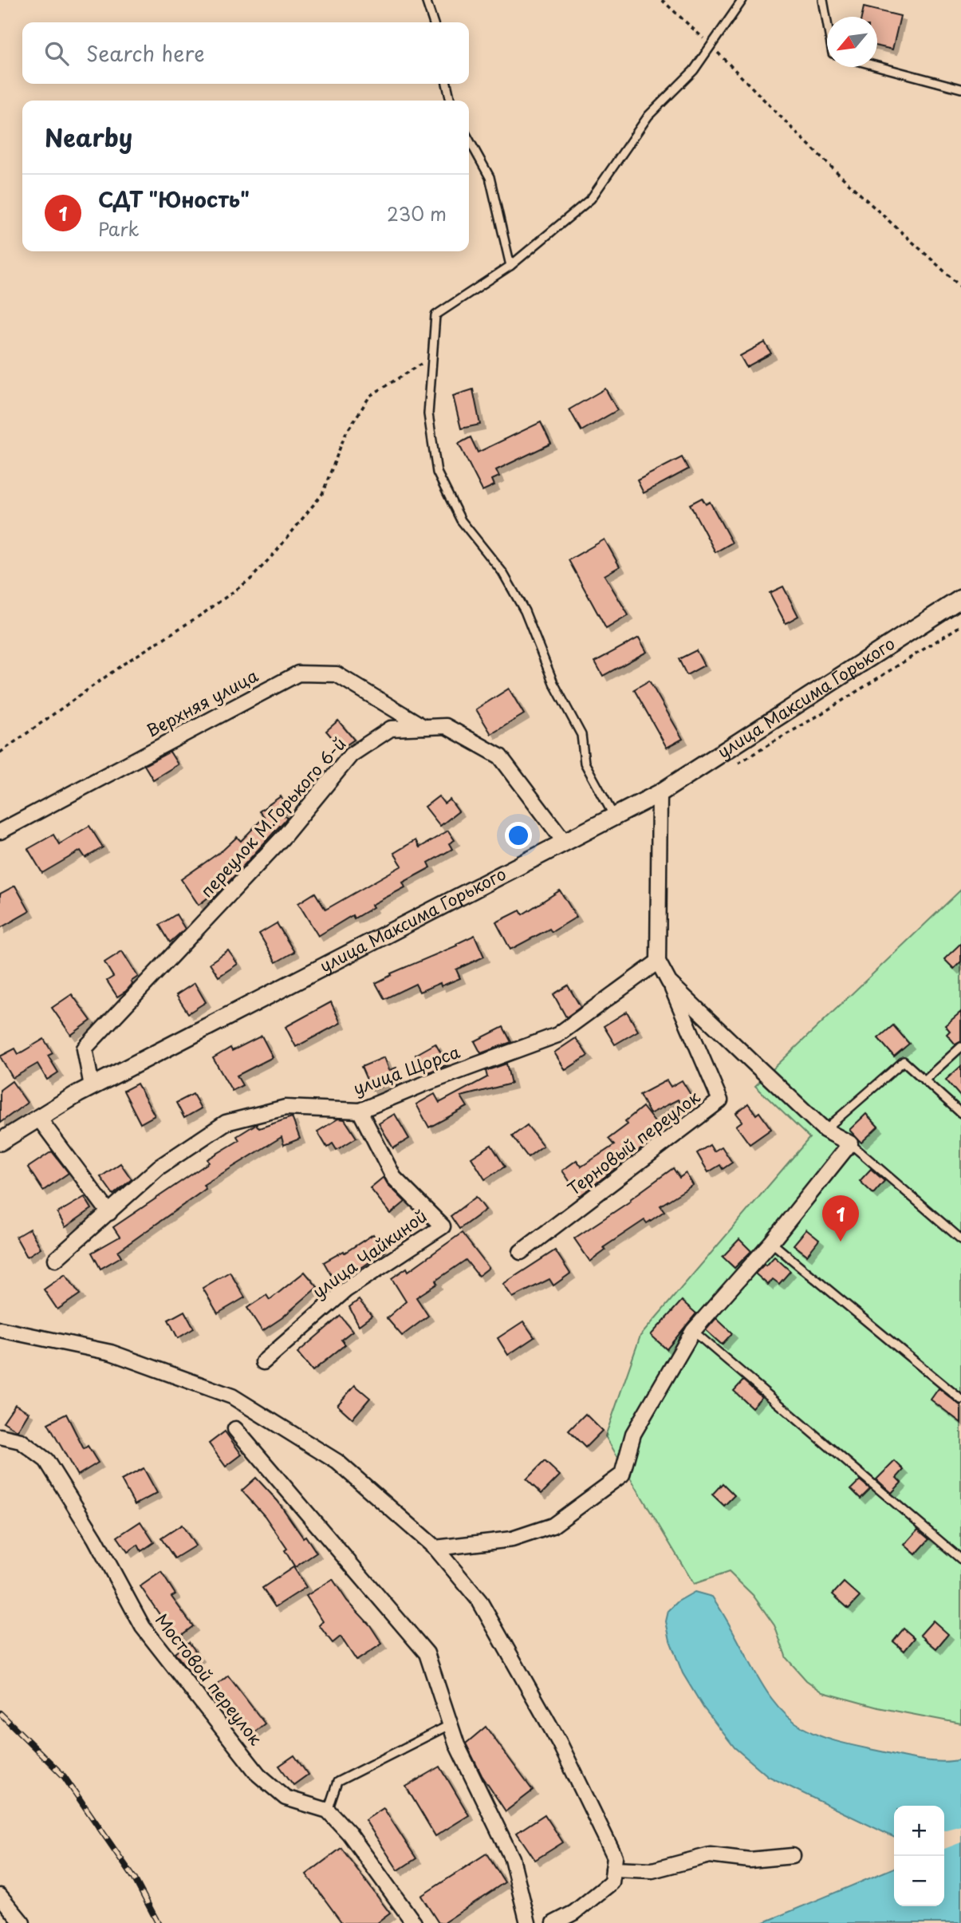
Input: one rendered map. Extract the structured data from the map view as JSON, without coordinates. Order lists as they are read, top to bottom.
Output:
{
  "streets": {
    "street": [
      "улица Максима Горького",
      "Верхняя улица",
      "переулок М.Горького 6-й",
      "улица Щорса",
      "Терновый переулок",
      "улица Чайкиной",
      "Мостовой переулок"
    ]
  },
  "crossings": [
    ["улица Максима Горького", "переулок М.Горького 6-й"],
    ["Верхняя улица", "переулок М.Горького 6-й"],
    ["улица Щорса", "улица Чайкиной"]
  ],
  "north": "bottom left",
  "page": {
    "search": "Search here",
    "heading": "Nearby",
    "list": [
      {
        "mark": "1",
        "name": "СДТ \"Юность\"",
        "note": "Park",
        "value": "230 m"
      }
    ],
    "pins": "1",
    "map_buttons": ["+", "−"]
  }
}
